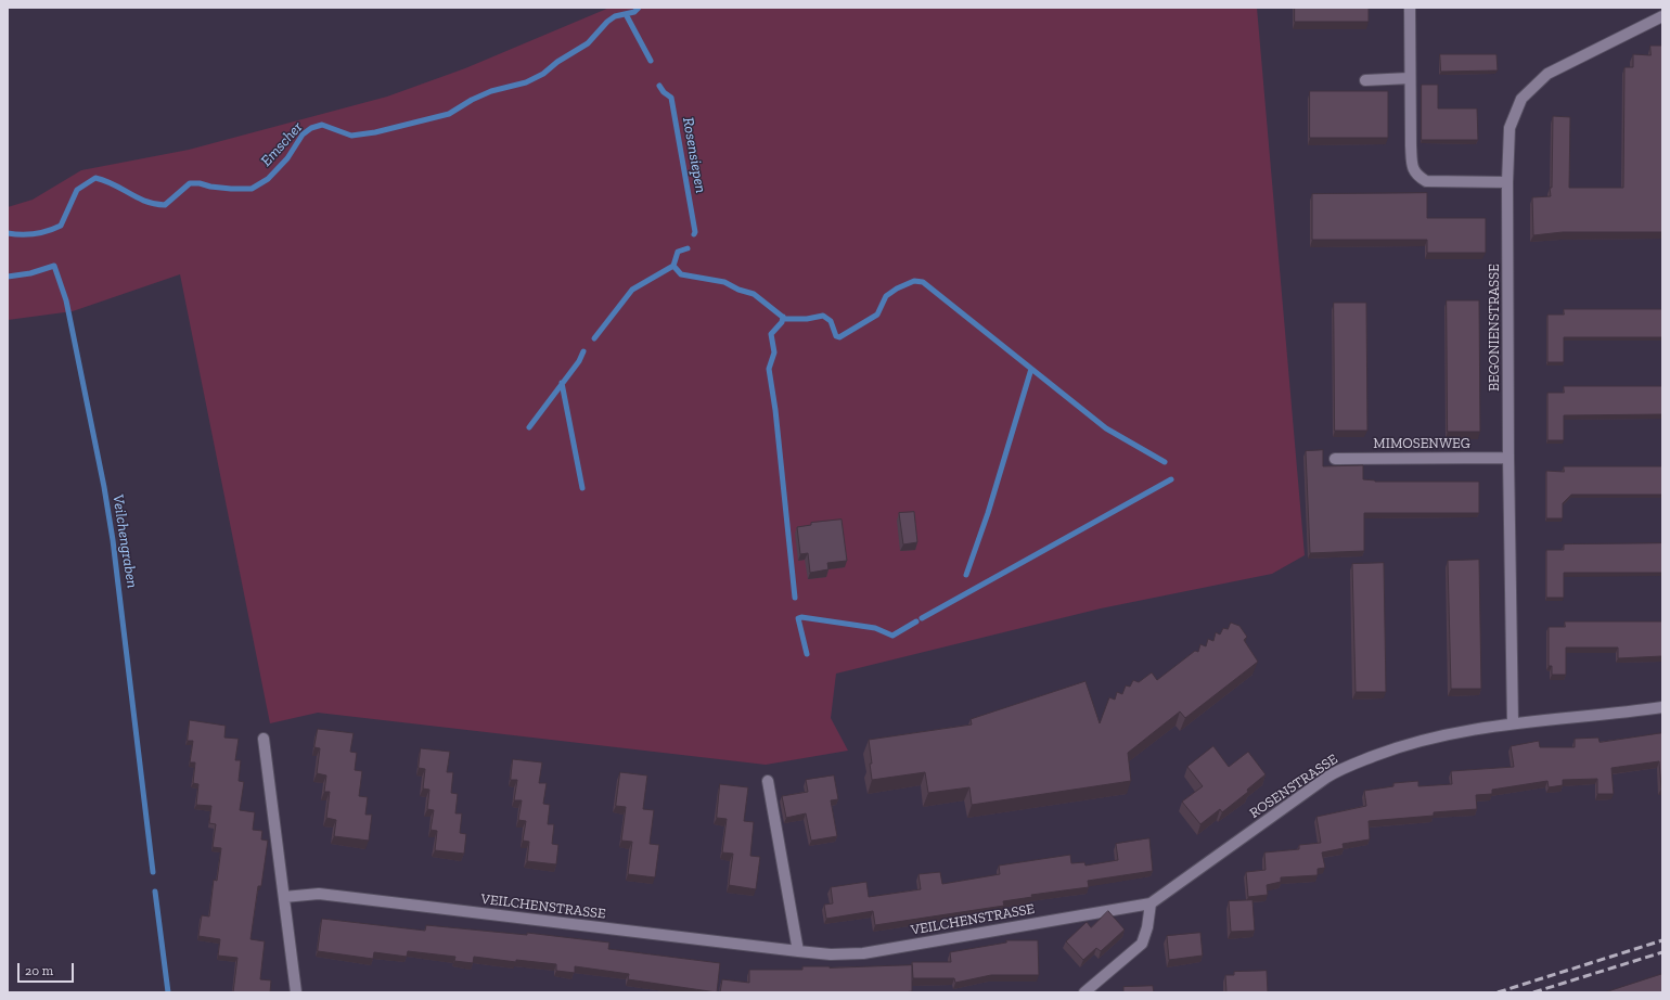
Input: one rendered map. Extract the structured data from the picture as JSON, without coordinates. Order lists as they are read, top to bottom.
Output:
{
  "streets": {
    "street": [
      "BEGONIENSTRASSE",
      "MIMOSENWEG",
      "ROSENSTRASSE",
      "VEILCHENSTRASSE"
    ]
  },
  "crossings": [
    ["BEGONIENSTRASSE", "MIMOSENWEG"],
    ["BEGONIENSTRASSE", "ROSENSTRASSE"],
    ["ROSENSTRASSE", "VEILCHENSTRASSE"]
  ],
  "water": ["Emscher", "Rosensiepen", "Veilchengraben"],
  "scale_bar": "20 m"
}
